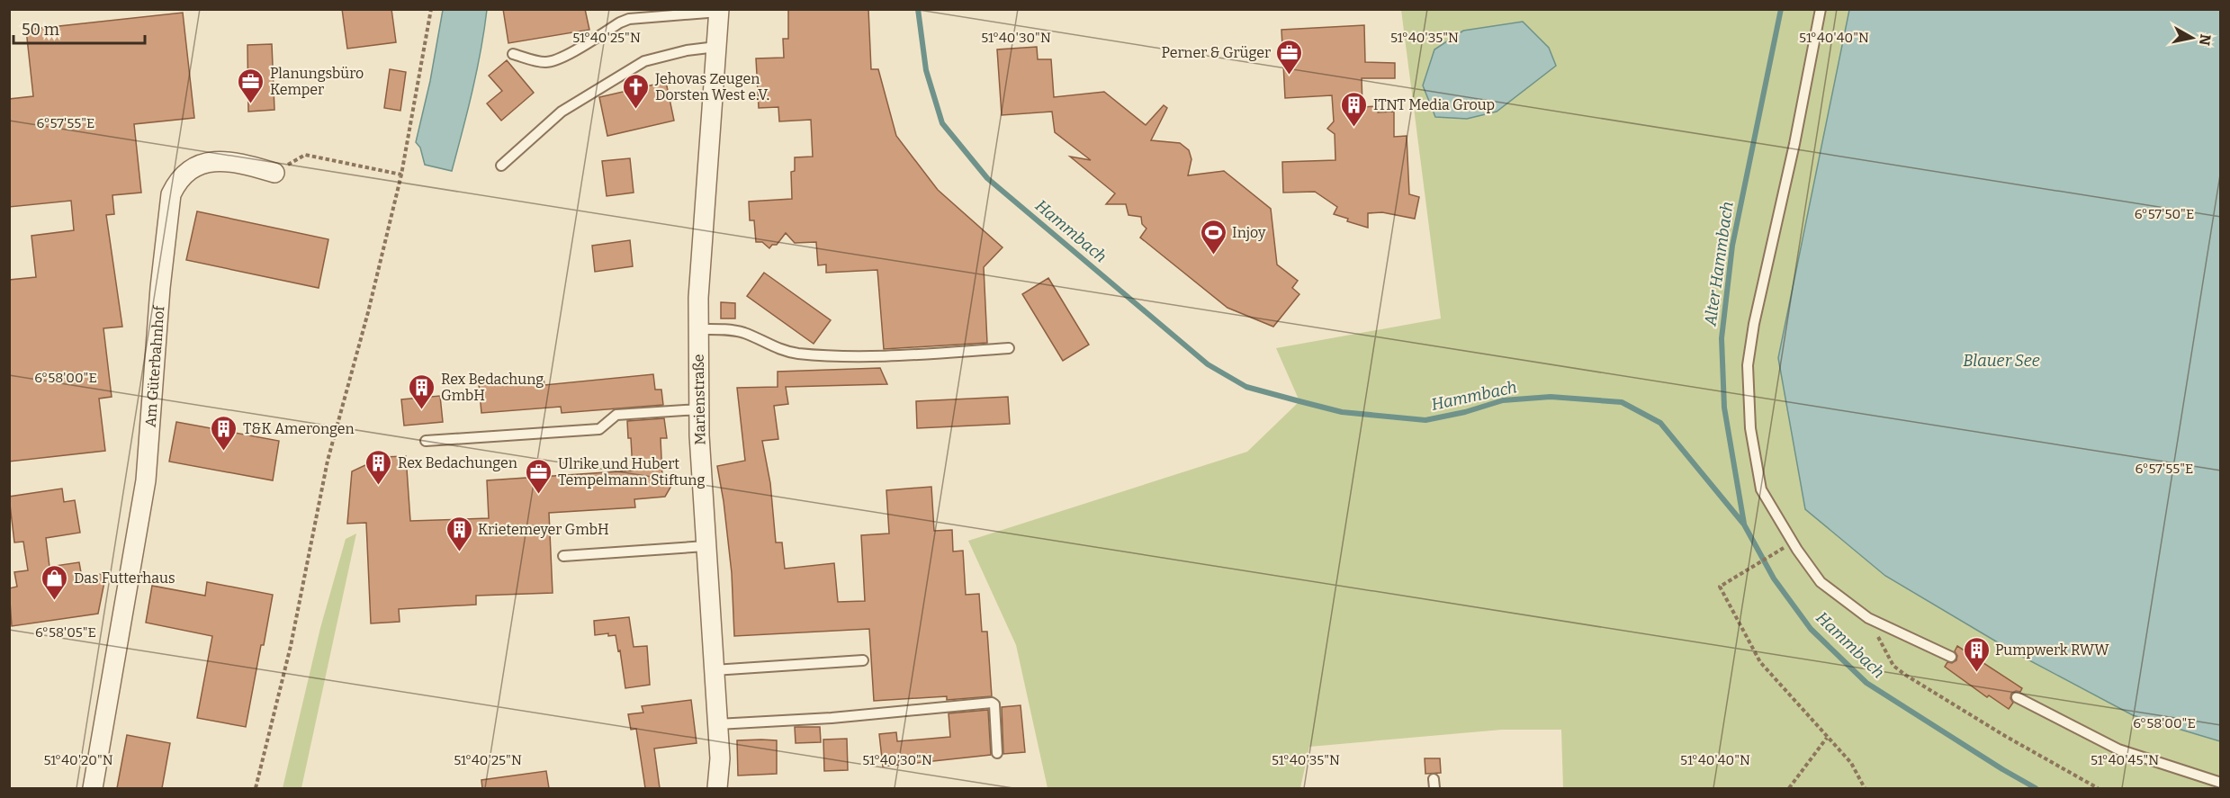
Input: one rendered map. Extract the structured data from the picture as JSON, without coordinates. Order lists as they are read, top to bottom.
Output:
{
  "streets": {
    "street": ["Am Güterbahnhof", "Marienstraße"]
  },
  "water": ["Hammbach", "Alter Hammbach", "Blauer See"],
  "places": {
    "office": ["Perner & Grüger", "Planungsbüro Kemper", "Ulrike und Hubert Tempelmann Stiftung"],
    "church": ["Jehovas Zeugen Dorsten West e.V."],
    "building": [
      "ITNT Media Group",
      "Rex Bedachung GmbH",
      "T&K Amerongen",
      "Rex Bedachungen",
      "Krietemeyer GmbH",
      "Pumpwerk RWW"
    ],
    "sports": ["Injoy"],
    "shop": ["Das Futterhaus"]
  },
  "scale_bar": "50 m",
  "north": "right",
  "coordinates": [
    "51°40'25\"N",
    "51°40'30\"N",
    "51°40'35\"N",
    "51°40'40\"N",
    "6°57'55\"E",
    "6°57'50\"E",
    "6°58'00\"E",
    "6°58'05\"E",
    "51°40'20\"N",
    "51°40'45\"N"
  ]
}
